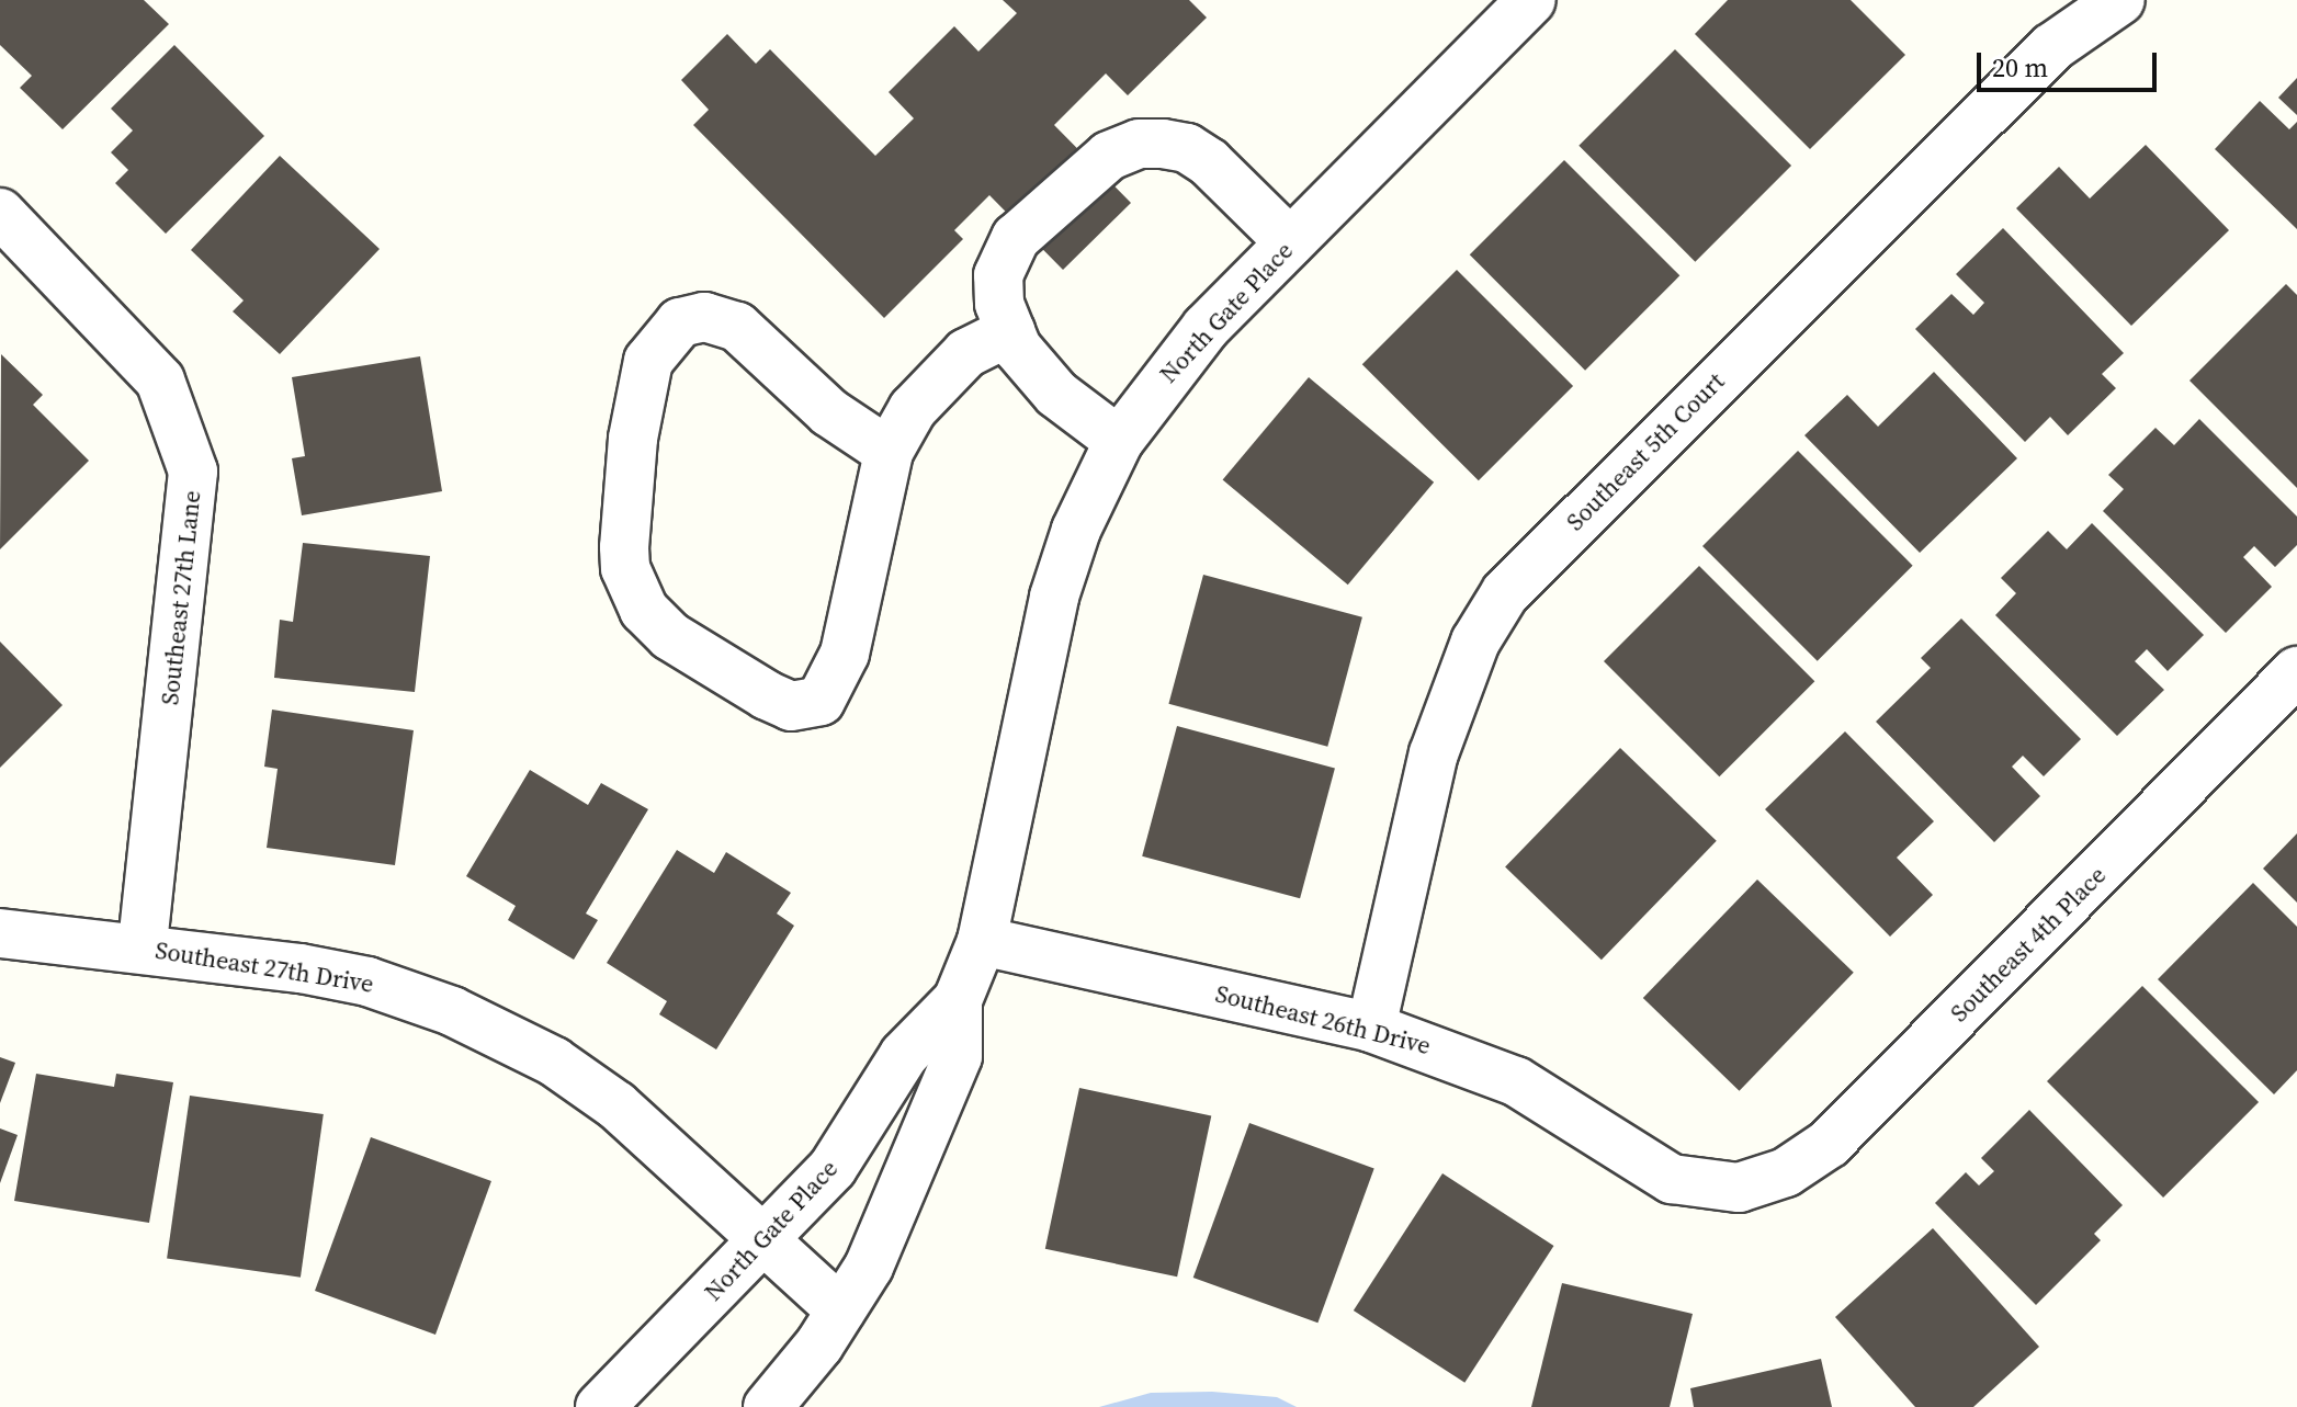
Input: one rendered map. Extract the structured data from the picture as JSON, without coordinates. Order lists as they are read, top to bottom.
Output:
{
  "streets": {
    "street": [
      "North Gate Place",
      "Southeast 5th Court",
      "Southeast 27th Lane",
      "Southeast 4th Place",
      "Southeast 27th Drive",
      "Southeast 26th Drive"
    ]
  },
  "crossings": [
    ["North Gate Place", "Southeast 27th Drive"],
    ["North Gate Place", "Southeast 26th Drive"],
    ["Southeast 5th Court", "Southeast 26th Drive"],
    ["Southeast 27th Lane", "Southeast 27th Drive"],
    ["Southeast 4th Place", "Southeast 26th Drive"]
  ],
  "scale_bar": "20 m"
}
